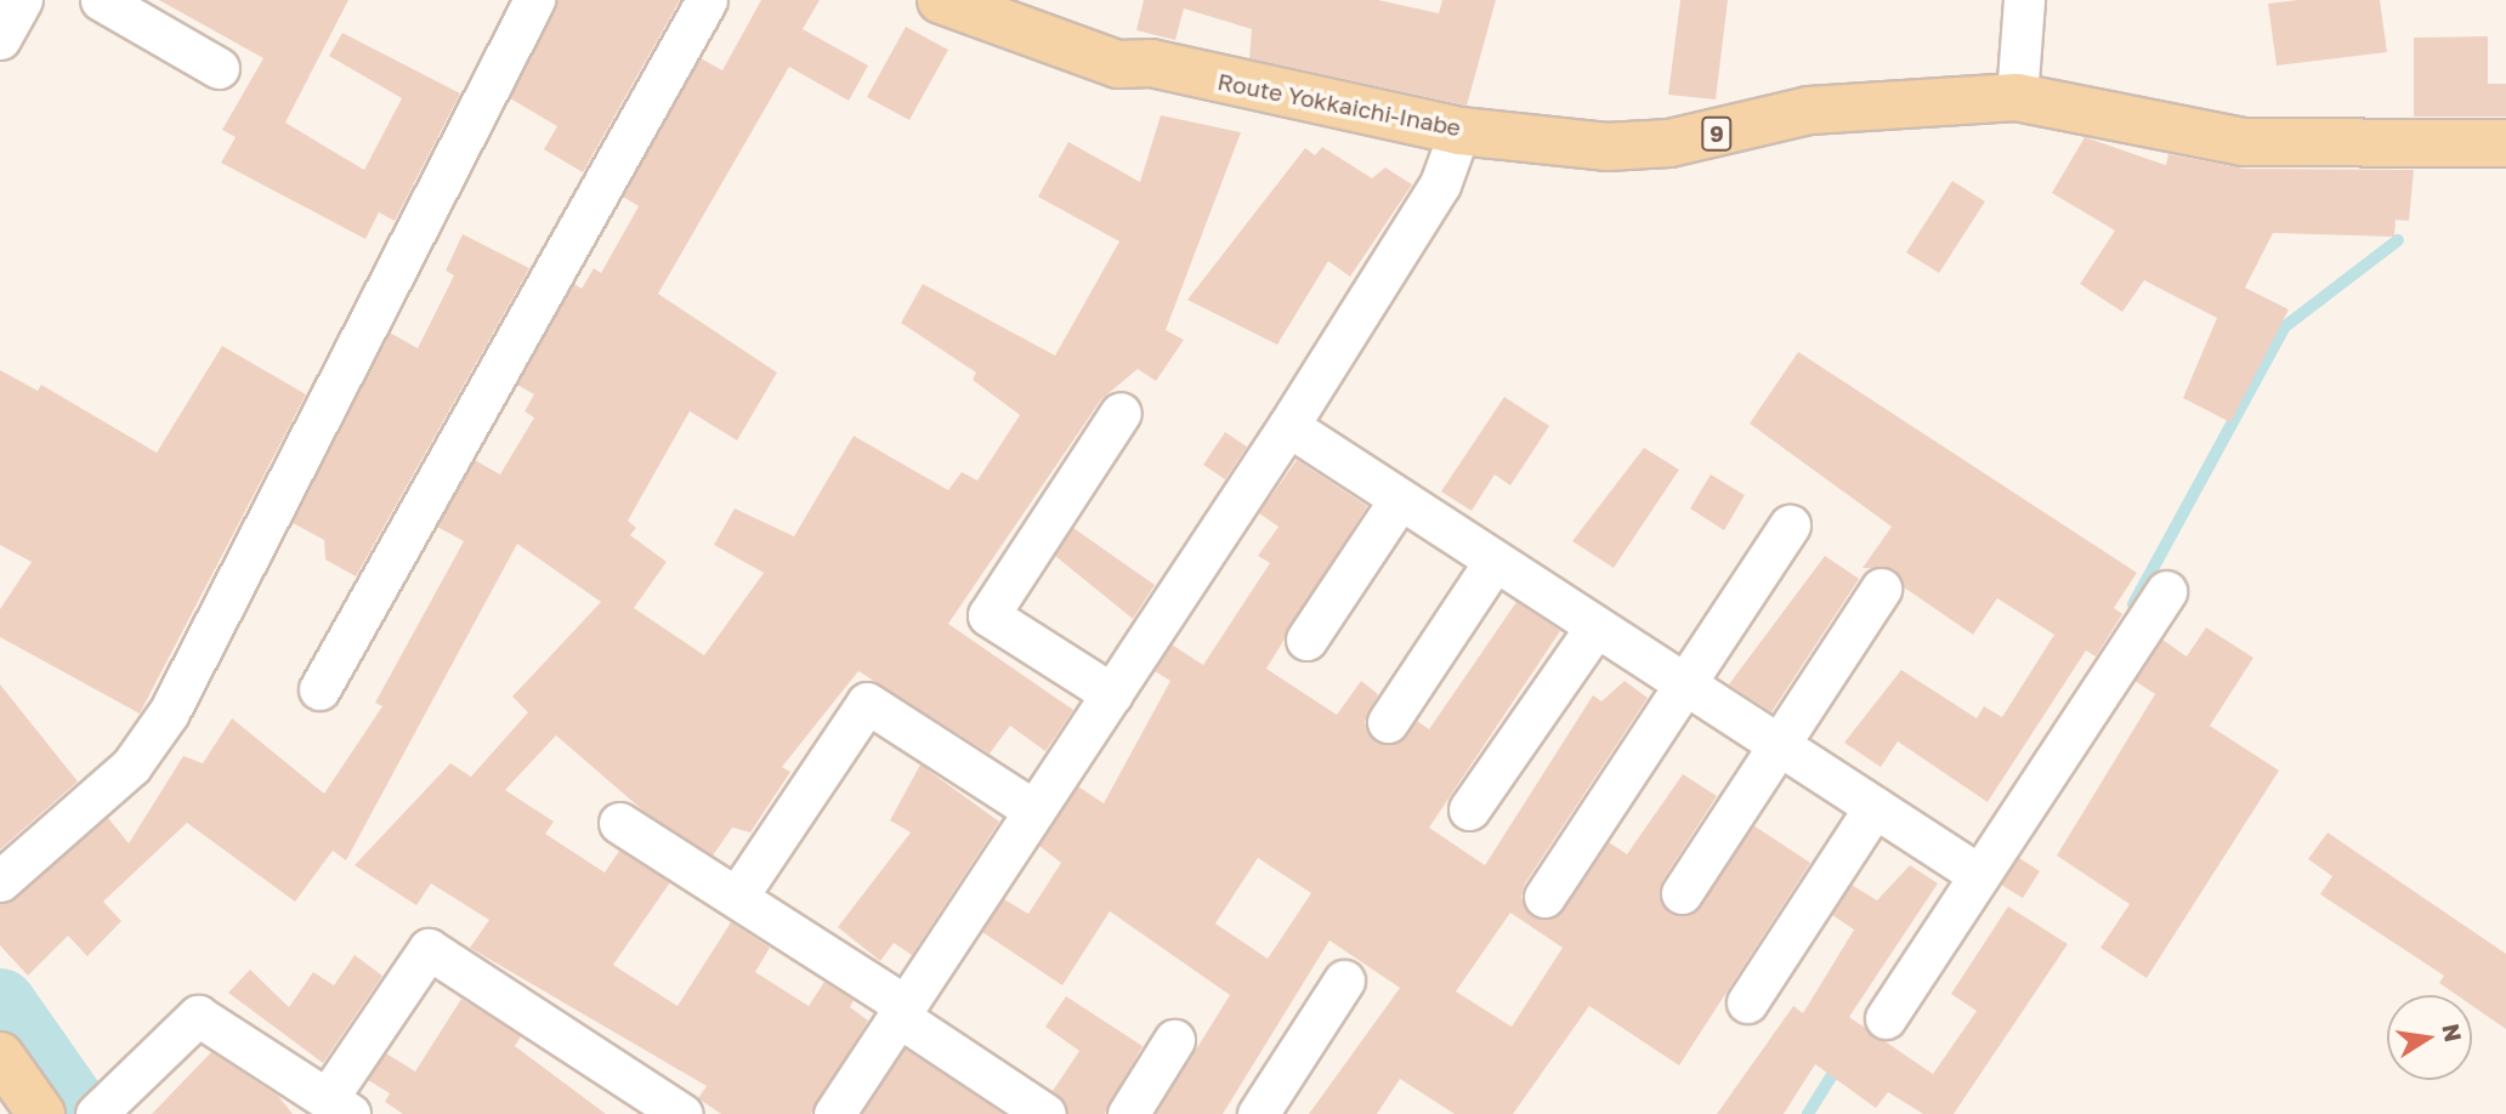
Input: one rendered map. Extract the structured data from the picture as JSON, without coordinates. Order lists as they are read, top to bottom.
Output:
{
  "streets": {
    "main road": ["Route Yokkaichi-Inabe", "9"]
  },
  "north": "right"
}
